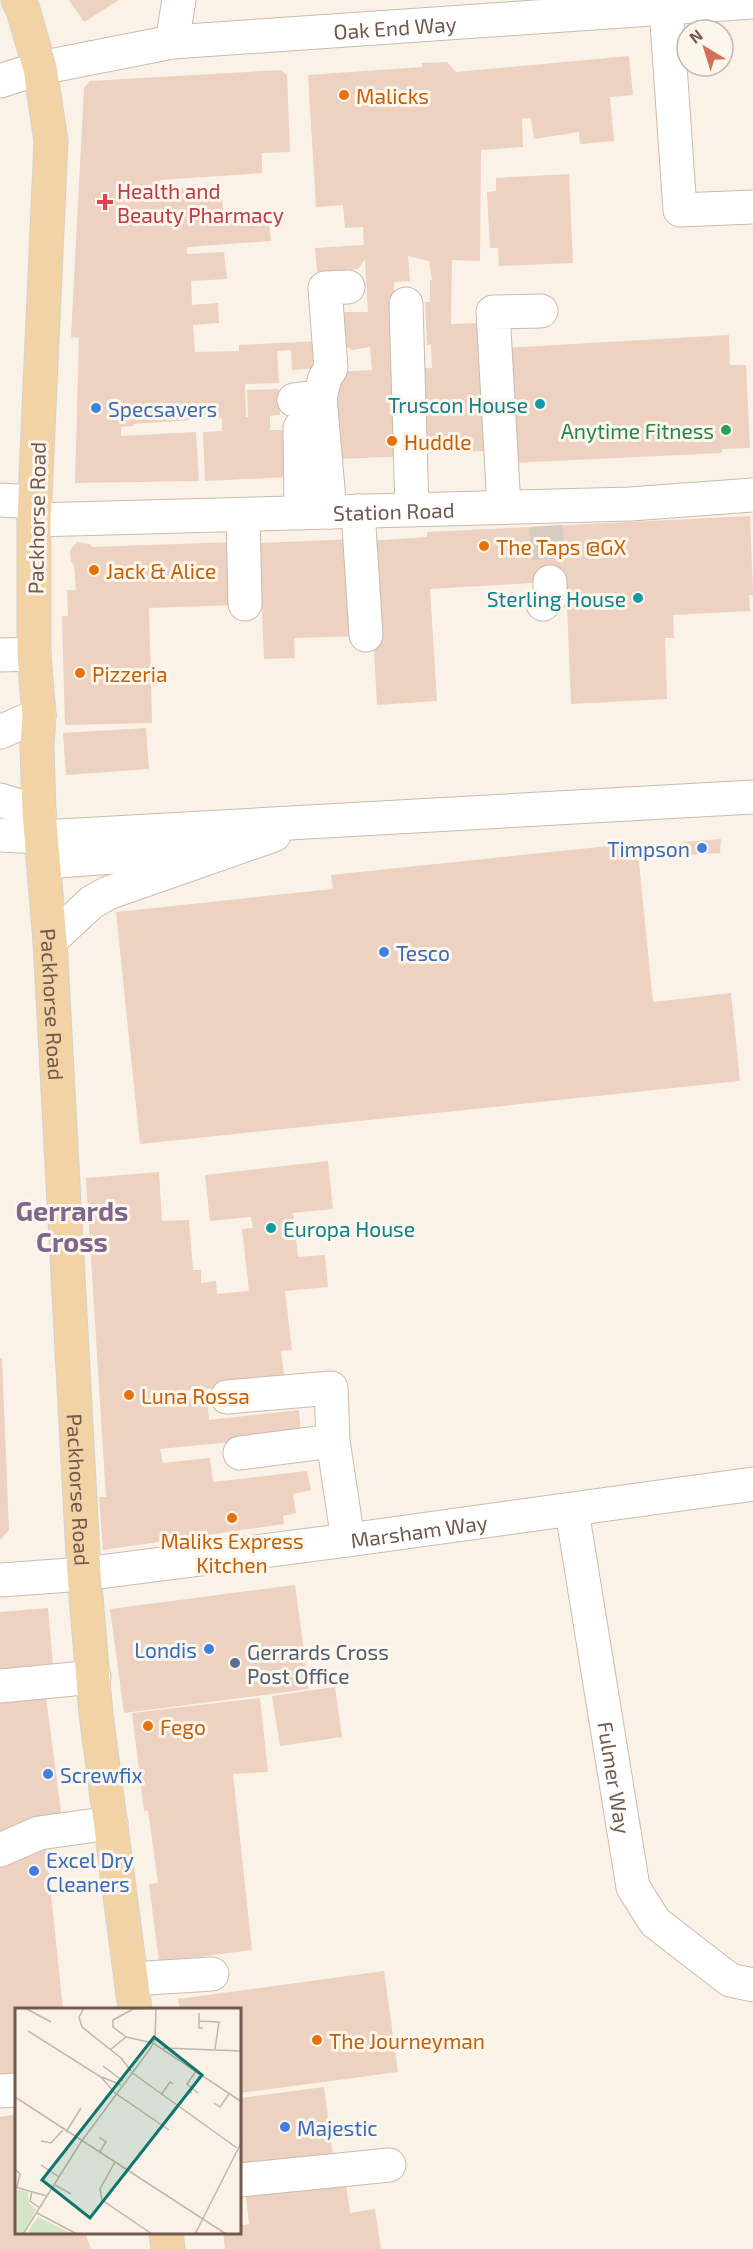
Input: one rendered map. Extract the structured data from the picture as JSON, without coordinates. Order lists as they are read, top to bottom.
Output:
{
  "streets": {
    "main road": ["Packhorse Road"],
    "street": [
      "Oak End Way",
      "Station Road",
      "Marsham Way",
      "Fulmer Way"
    ]
  },
  "crossings": [
    ["Oak End Way", "Packhorse Road"],
    ["Station Road", "Packhorse Road"],
    ["Packhorse Road", "Marsham Way"],
    ["Marsham Way", "Fulmer Way"]
  ],
  "districts": ["Gerrards Cross"],
  "places": {
    "other": [
      "Malicks",
      "Truscon House",
      "Specsavers",
      "Anytime Fitness",
      "Huddle",
      "The Taps @GX",
      "Jack & Alice",
      "Sterling House",
      "Pizzeria",
      "Timpson",
      "Tesco",
      "Europa House",
      "Luna Rossa",
      "Maliks Express Kitchen",
      "Londis",
      "Gerrards Cross Post Office",
      "Fego",
      "Screwfix",
      "Excel Dry Cleaners",
      "The Journeyman",
      "Majestic"
    ],
    "health": ["Health and Beauty Pharmacy"]
  },
  "north": "top left"
}
